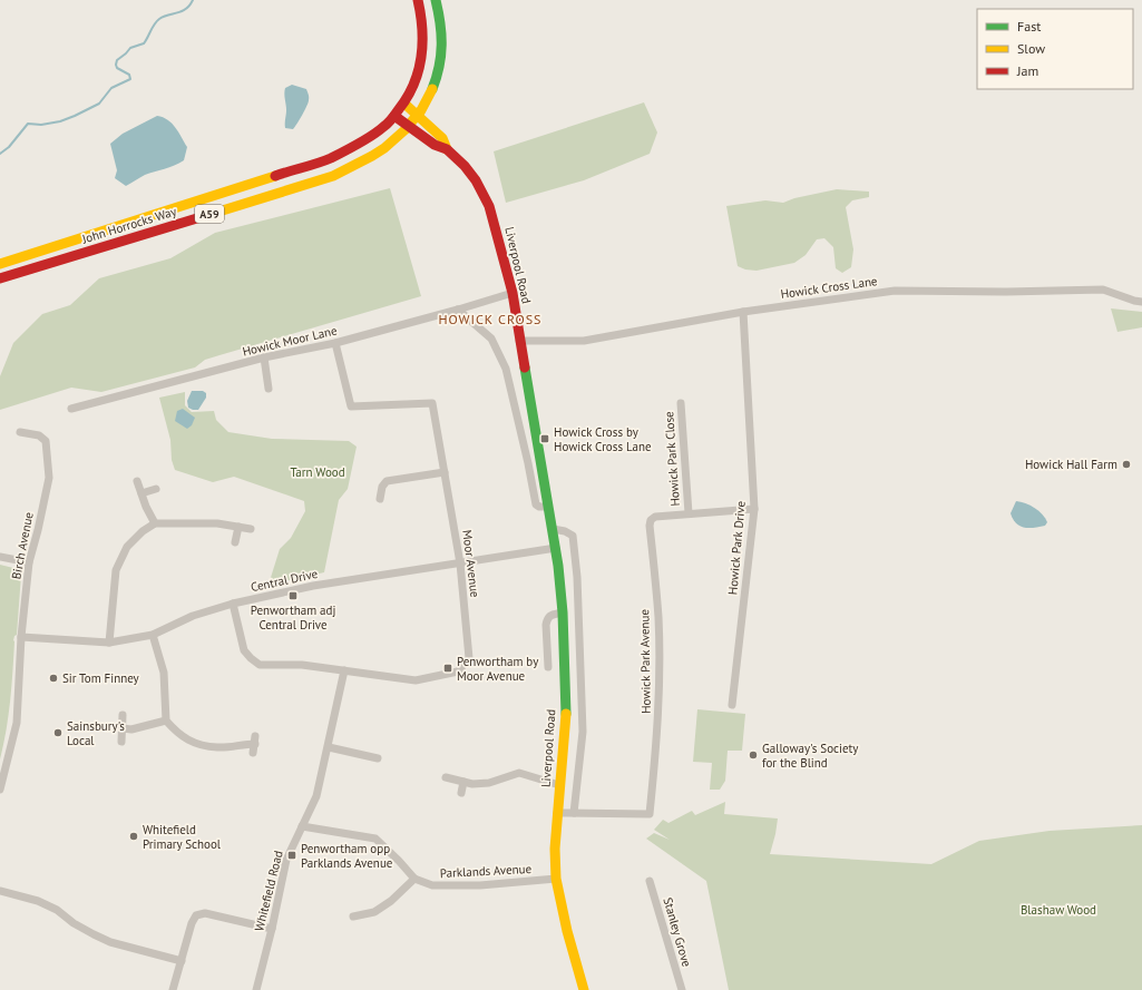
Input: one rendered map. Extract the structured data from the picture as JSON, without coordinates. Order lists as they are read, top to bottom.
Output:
{
  "streets": {
    "main road": ["A59", "John Horrocks Way", "Liverpool Road"],
    "street": [
      "Howick Cross Lane",
      "Howick Moor Lane",
      "Howick Park Close",
      "Birch Avenue",
      "Howick Park Drive",
      "Moor Avenue",
      "Central Drive",
      "Howick Park Avenue",
      "Parklands Avenue",
      "Whitefield Road",
      "Stanley Grove"
    ]
  },
  "crossings": [
    ["A59", "John Horrocks Way"],
    ["A59", "Liverpool Road"],
    ["John Horrocks Way", "Liverpool Road"],
    ["Liverpool Road", "Howick Cross Lane"],
    ["Liverpool Road", "Howick Moor Lane"],
    ["Liverpool Road", "Central Drive"],
    ["Liverpool Road", "Howick Park Avenue"],
    ["Liverpool Road", "Parklands Avenue"],
    ["Howick Cross Lane", "Howick Park Drive"],
    ["Howick Moor Lane", "Moor Avenue"],
    ["Howick Park Close", "Howick Park Avenue"],
    ["Birch Avenue", "Central Drive"],
    ["Howick Park Drive", "Howick Park Avenue"],
    ["Moor Avenue", "Central Drive"],
    ["Moor Avenue", "Whitefield Road"]
  ],
  "districts": ["HOWICK CROSS"],
  "parks": ["Tarn Wood", "Blashaw Wood"],
  "places": {
    "transit": [
      "Howick Cross by Howick Cross Lane",
      "Penwortham adj Central Drive",
      "Penwortham by Moor Avenue",
      "Penwortham opp Parklands Avenue"
    ],
    "other": [
      "Howick Hall Farm",
      "Sir Tom Finney",
      "Sainsbury's Local",
      "Galloway's Society for the Blind",
      "Whitefield Primary School"
    ]
  },
  "legend": ["Fast", "Slow", "Jam"]
}
